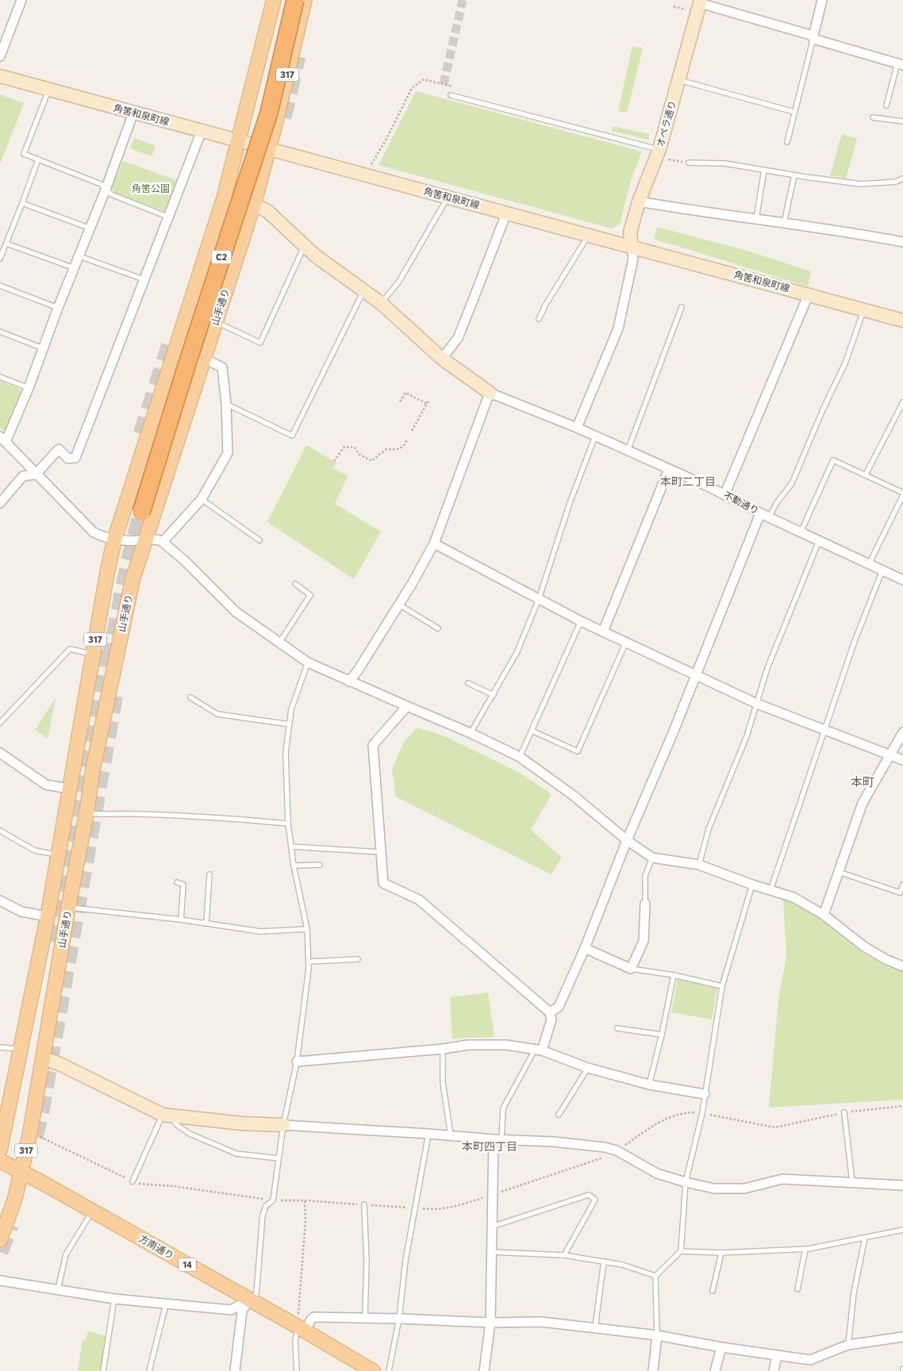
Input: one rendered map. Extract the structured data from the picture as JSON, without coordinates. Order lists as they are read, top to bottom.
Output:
{
  "streets": {
    "highway": ["C2"],
    "main road": [
      "317",
      "角筈和泉町線",
      "オペラ通り",
      "山手通り",
      "方南通り",
      "14"
    ],
    "street": ["不動通り"]
  },
  "crossings": [
    ["角筈和泉町線", "オペラ通り"],
    ["角筈和泉町線", "山手通り"],
    ["山手通り", "方南通り"]
  ],
  "districts": ["本町二丁目", "本町", "本町四丁目"],
  "parks": ["角筈公園"]
}
